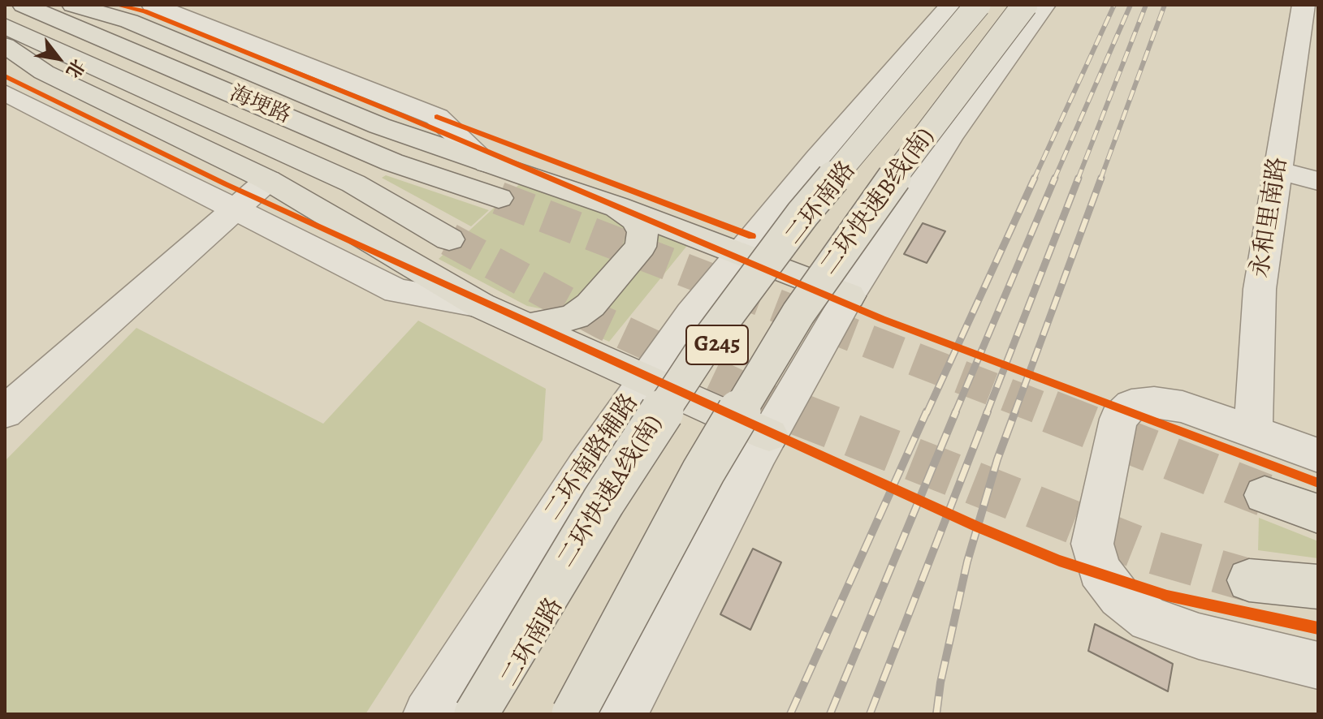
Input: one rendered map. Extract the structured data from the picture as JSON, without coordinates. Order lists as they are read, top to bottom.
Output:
{
  "streets": {
    "main road": [
      "海埂路",
      "二环快速B线(南)",
      "二环南路",
      "G245",
      "二环快速A线(南)"
    ],
    "street": ["永和里南路", "二环南路辅路"]
  },
  "north": "bottom right"
}
